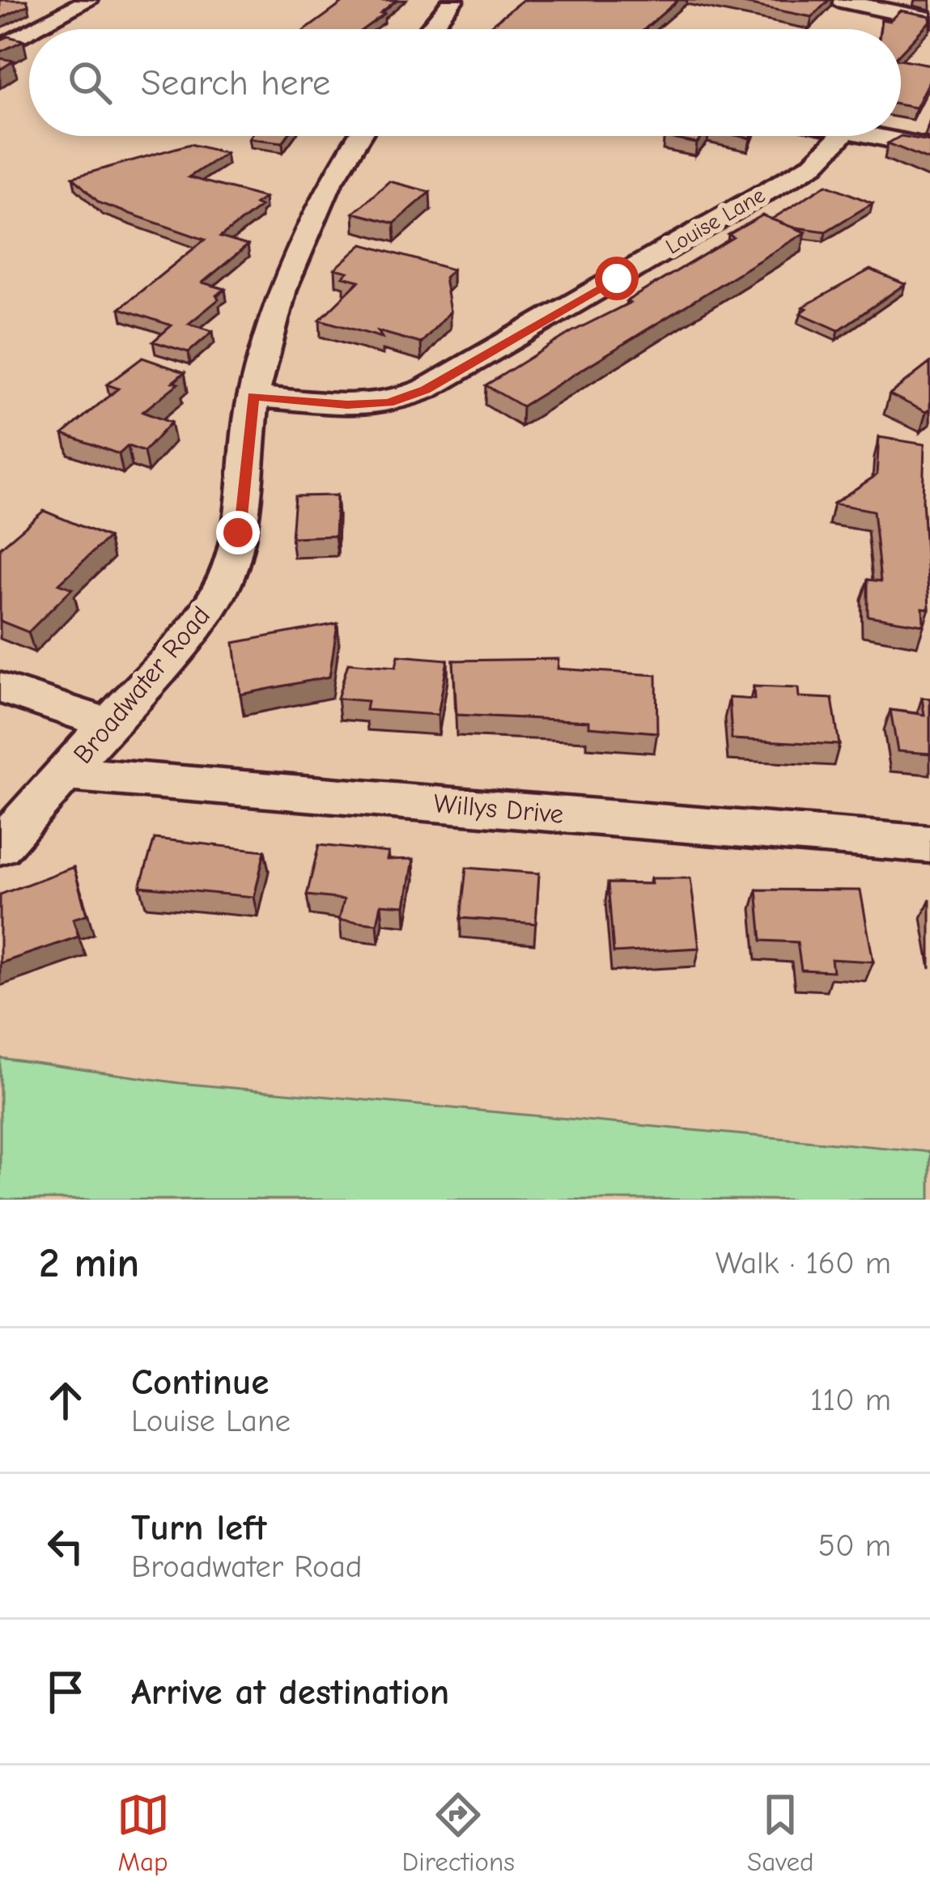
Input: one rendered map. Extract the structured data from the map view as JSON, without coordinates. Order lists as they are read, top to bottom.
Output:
{
  "streets": {
    "street": ["Louise Lane", "Broadwater Road", "Willys Drive"]
  },
  "crossings": [
    ["Louise Lane", "Broadwater Road"],
    ["Broadwater Road", "Willys Drive"]
  ],
  "page": {
    "search": "Search here",
    "heading": ["2 min", "Walk · 160 m"],
    "list": [
      ["Continue", "Louise Lane", "110 m"],
      ["Turn left", "Broadwater Road", "50 m"],
      "Arrive at destination"
    ],
    "nav": ["Map", "Directions", "Saved"]
  }
}
